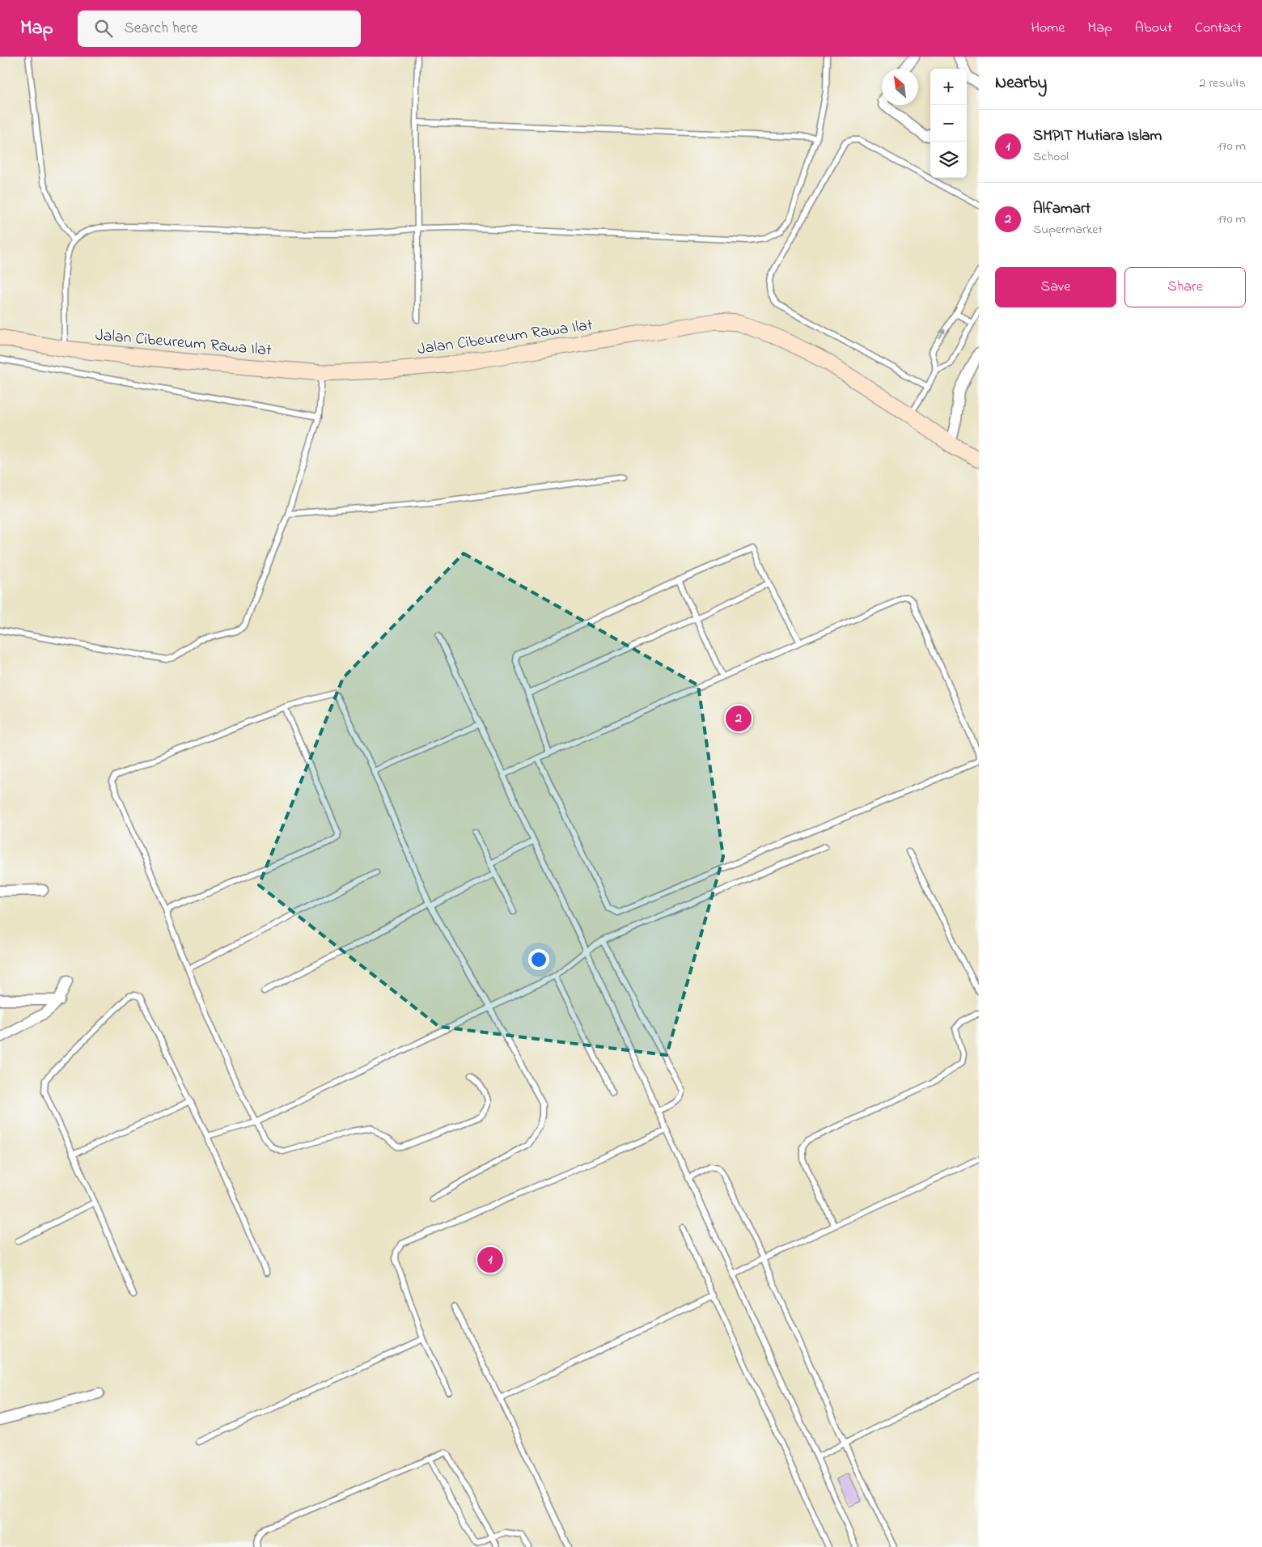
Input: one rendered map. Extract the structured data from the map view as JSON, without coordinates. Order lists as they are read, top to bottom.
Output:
{
  "streets": {
    "street": ["Jalan Cibeureum Rawa Ilat"]
  },
  "north": "top left",
  "page": {
    "header": "Map",
    "search": "Search here",
    "nav": [
      "Home",
      "Map",
      "About",
      "Contact"
    ],
    "heading": ["Nearby", "2 results"],
    "map_buttons": ["+", "−"],
    "list": [
      {
        "mark": "1",
        "name": "SMPIT Mutiara Islam",
        "note": "School",
        "value": "170 m"
      },
      {
        "mark": "2",
        "name": "Alfamart",
        "note": "Supermarket",
        "value": "170 m"
      }
    ],
    "buttons": ["Save", "Share"],
    "pins": ["2", "1"]
  }
}
